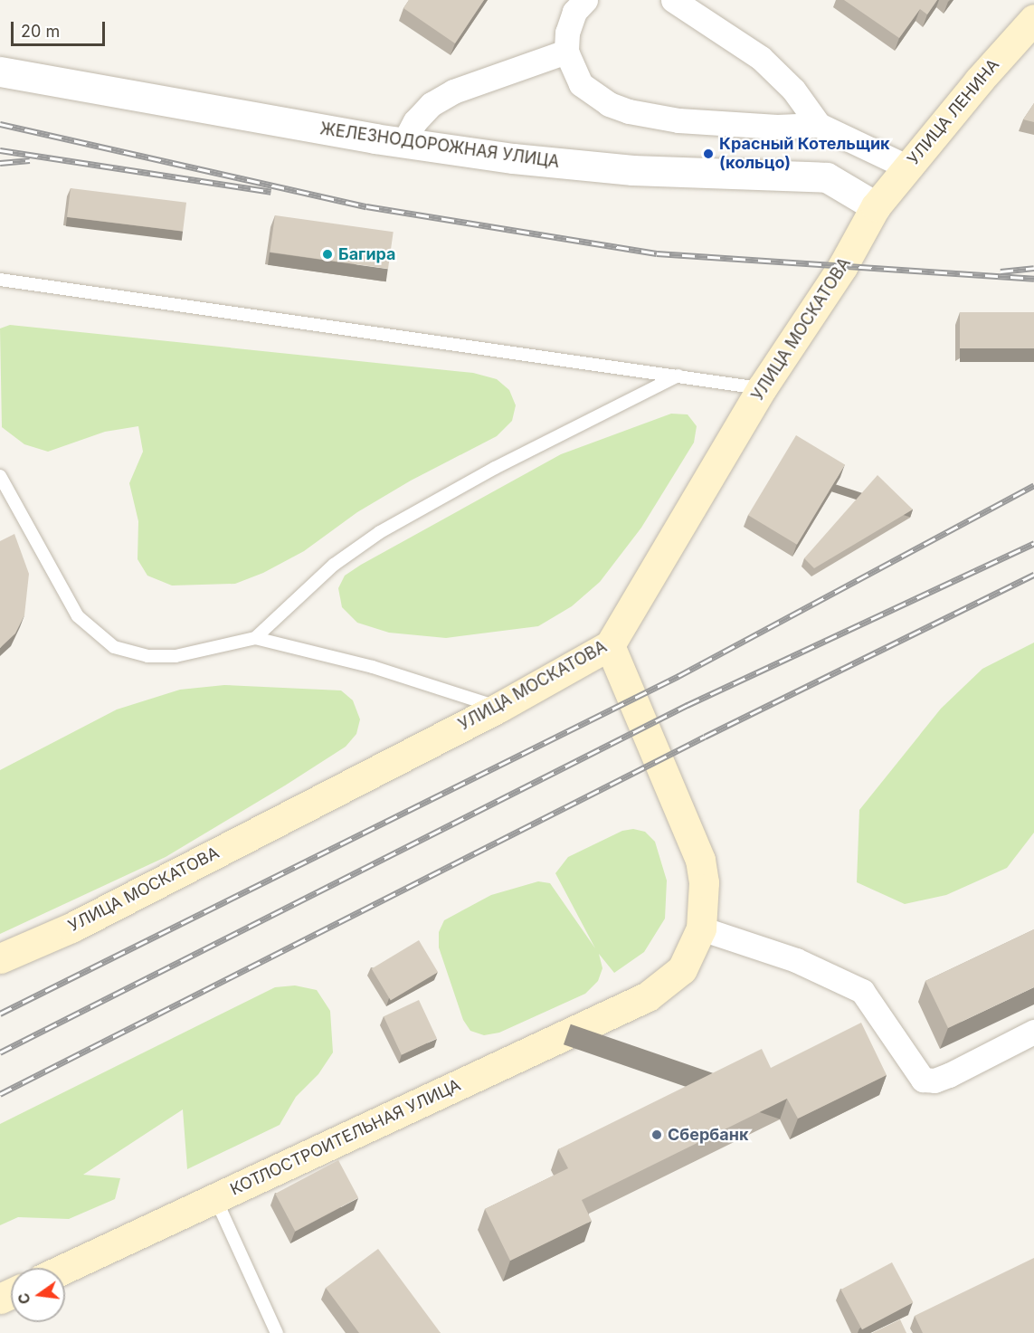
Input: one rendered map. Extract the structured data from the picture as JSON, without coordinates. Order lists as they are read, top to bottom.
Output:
{
  "streets": {
    "main road": ["УЛИЦА ЛЕНИНА", "УЛИЦА МОСКАТОВА", "КОТЛОСТРОИТЕЛЬНАЯ УЛИЦА"],
    "street": ["ЖЕЛЕЗНОДОРОЖНАЯ УЛИЦА"]
  },
  "crossings": [
    ["УЛИЦА ЛЕНИНА", "ЖЕЛЕЗНОДОРОЖНАЯ УЛИЦА"],
    ["УЛИЦА ЛЕНИНА", "УЛИЦА МОСКАТОВА"],
    ["ЖЕЛЕЗНОДОРОЖНАЯ УЛИЦА", "УЛИЦА МОСКАТОВА"],
    ["УЛИЦА МОСКАТОВА", "КОТЛОСТРОИТЕЛЬНАЯ УЛИЦА"]
  ],
  "places": ["Красный Котельщик (кольцо)", "Багира", "Сбербанк"],
  "scale_bar": "20 m",
  "north": "left"
}
